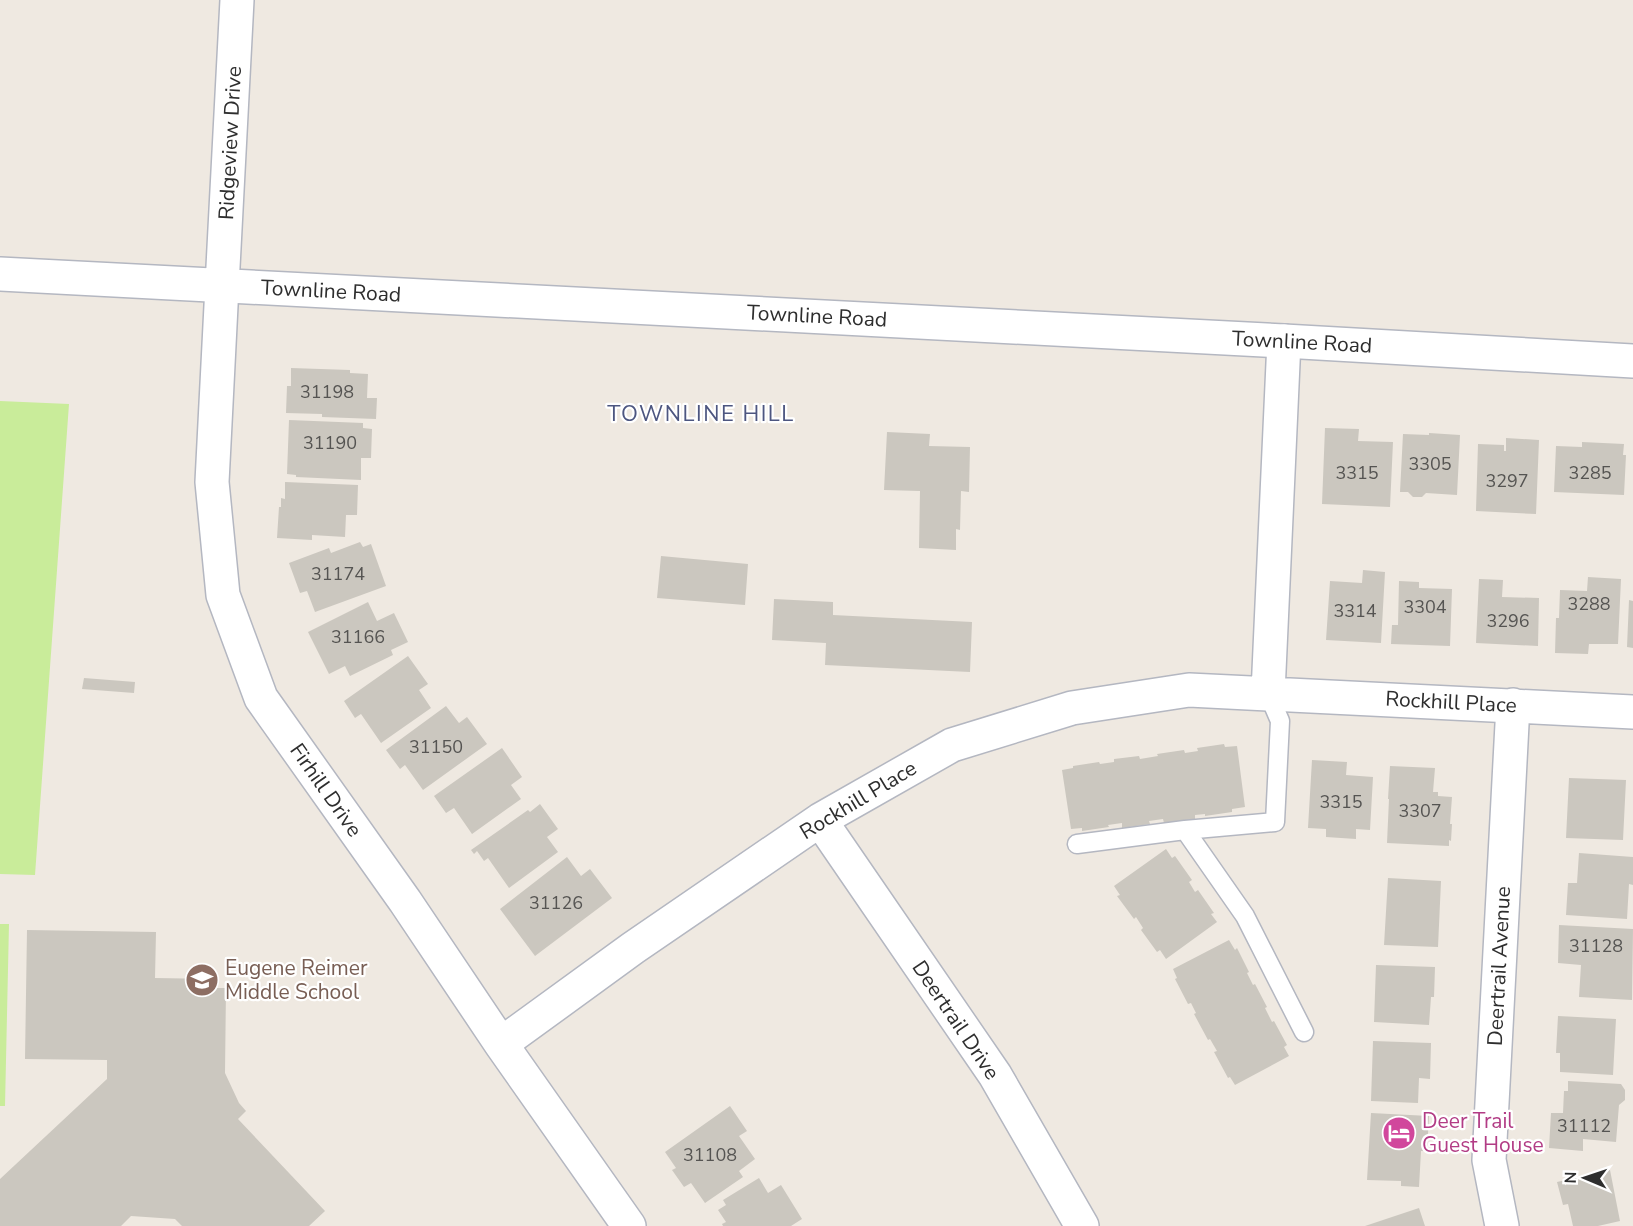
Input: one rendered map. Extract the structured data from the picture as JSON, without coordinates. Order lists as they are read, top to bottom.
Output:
{
  "streets": {
    "street": [
      "Ridgeview Drive",
      "Townline Road",
      "Rockhill Place",
      "Firhill Drive",
      "Deertrail Avenue",
      "Deertrail Drive"
    ]
  },
  "crossings": [
    ["Ridgeview Drive", "Townline Road"],
    ["Ridgeview Drive", "Firhill Drive"],
    ["Townline Road", "Firhill Drive"],
    ["Rockhill Place", "Firhill Drive"],
    ["Rockhill Place", "Deertrail Avenue"],
    ["Rockhill Place", "Deertrail Drive"]
  ],
  "districts": ["TOWNLINE HILL"],
  "places": {
    "school or university": ["Eugene Reimer Middle School"],
    "hotel": ["Deer Trail Guest House"]
  },
  "house_numbers": [
    "31198",
    "31190",
    "3305",
    "3315",
    "3285",
    "3297",
    "31174",
    "3288",
    "3304",
    "3314",
    "3296",
    "31166",
    "31150",
    "3315",
    "3307",
    "31126",
    "31128",
    "31112",
    "31108"
  ],
  "north": "left"
}
